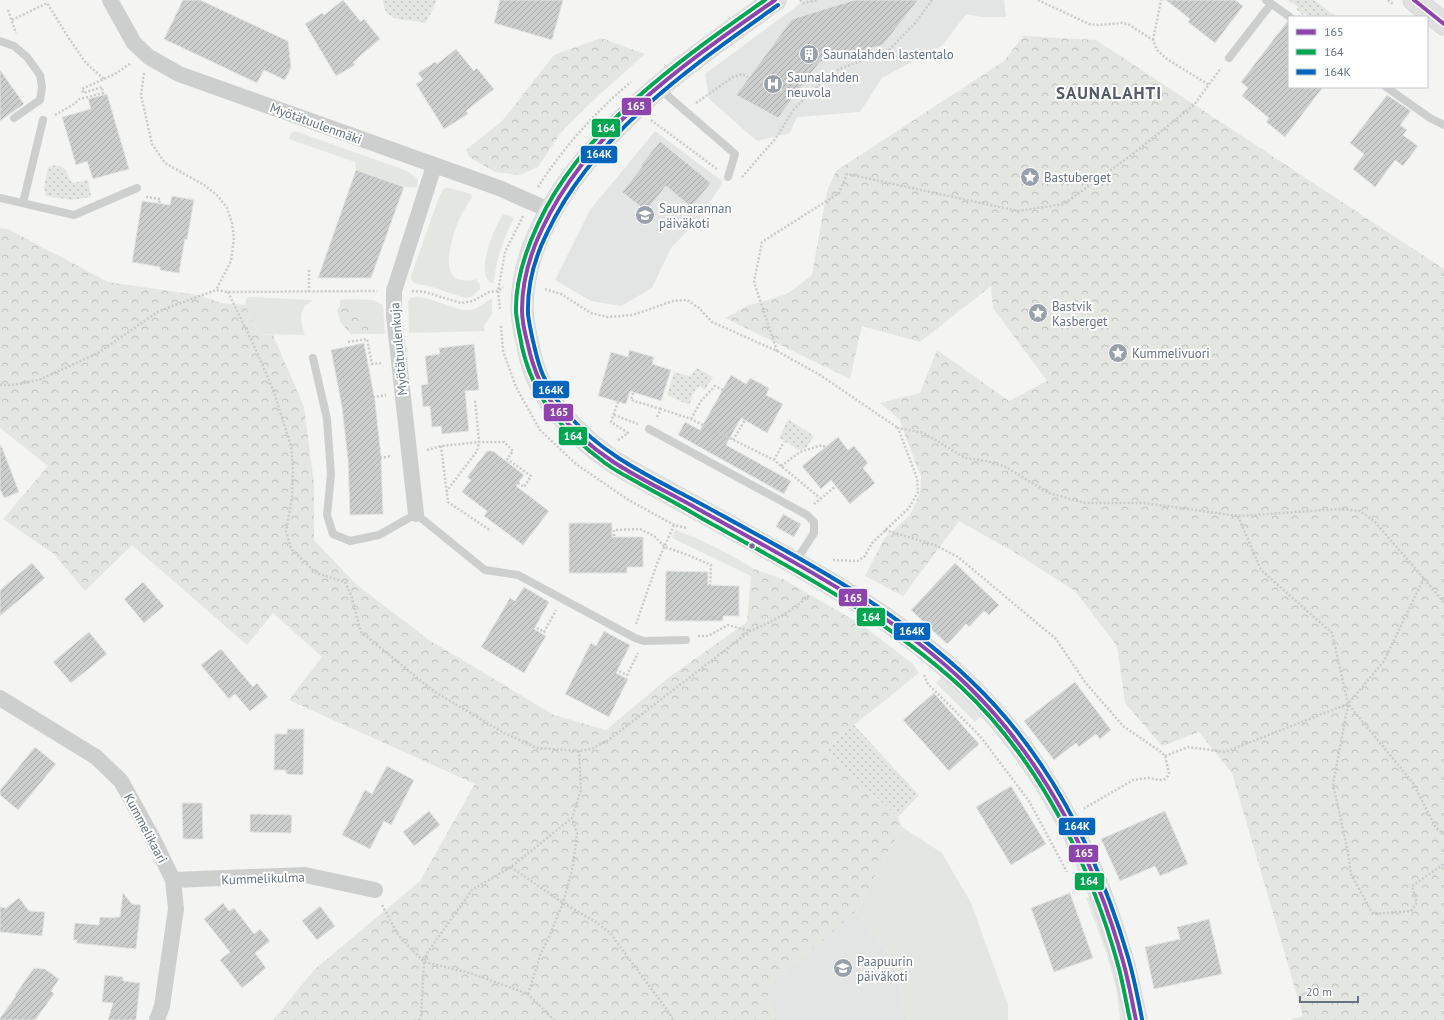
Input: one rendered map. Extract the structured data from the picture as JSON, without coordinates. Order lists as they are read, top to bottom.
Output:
{
  "streets": {
    "street": [
      "Myötätuulenmäki",
      "Myötätuulenkuja",
      "Kummelikaari",
      "Kummelikulma"
    ]
  },
  "crossings": [
    ["Myötätuulenmäki", "Myötätuulenkuja"],
    ["Kummelikaari", "Kummelikulma"]
  ],
  "districts": ["SAUNALAHTI"],
  "places": {
    "building": ["Saunalahden lastentalo"],
    "hospital": ["Saunalahden neuvola"],
    "place": ["Bastuberget", "Bastvik Kasberget", "Kummelivuori"],
    "school or university": ["Saunarannan päiväkoti", "Paapuurin päiväkoti"]
  },
  "lines": ["transit line 165", "transit line 164", "transit line 164K"],
  "legend": ["165", "164", "164K"],
  "scale_bar": "20 m"
}
